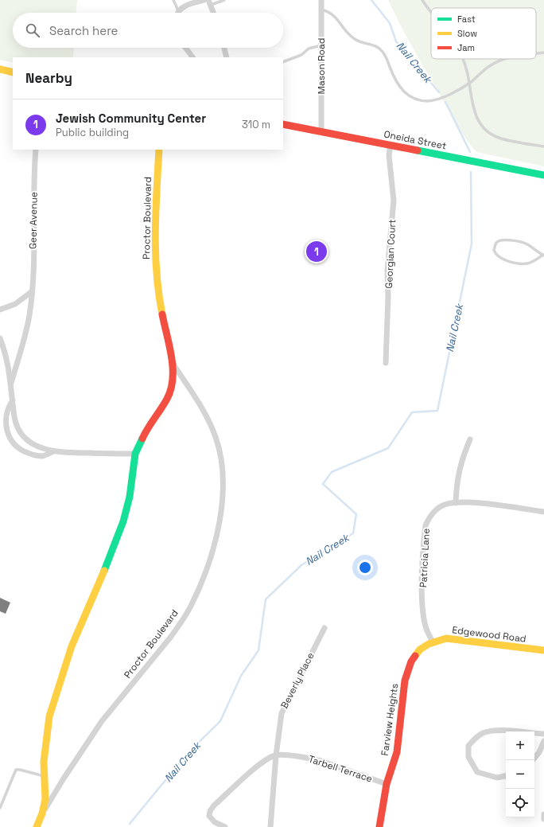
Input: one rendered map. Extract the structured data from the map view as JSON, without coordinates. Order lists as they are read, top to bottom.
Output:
{
  "streets": {
    "street": [
      "Mason Road",
      "Oneida Street",
      "Proctor Boulevard",
      "Geer Avenue",
      "Georgian Court",
      "Patricia Lane",
      "Edgewood Road",
      "Beverly Place",
      "Farview Heights",
      "Tarbell Terrace"
    ]
  },
  "crossings": [
    ["Mason Road", "Oneida Street"],
    ["Oneida Street", "Georgian Court"],
    ["Patricia Lane", "Edgewood Road"],
    ["Patricia Lane", "Farview Heights"],
    ["Edgewood Road", "Farview Heights"],
    ["Beverly Place", "Tarbell Terrace"],
    ["Farview Heights", "Tarbell Terrace"]
  ],
  "water": ["Nail Creek"],
  "legend": ["Fast", "Slow", "Jam"],
  "page": {
    "search": "Search here",
    "heading": "Nearby",
    "list": [
      {
        "mark": "1",
        "name": "Jewish Community Center",
        "note": "Public building",
        "value": "310 m"
      }
    ],
    "pins": "1",
    "map_buttons": ["+", "−"]
  }
}
